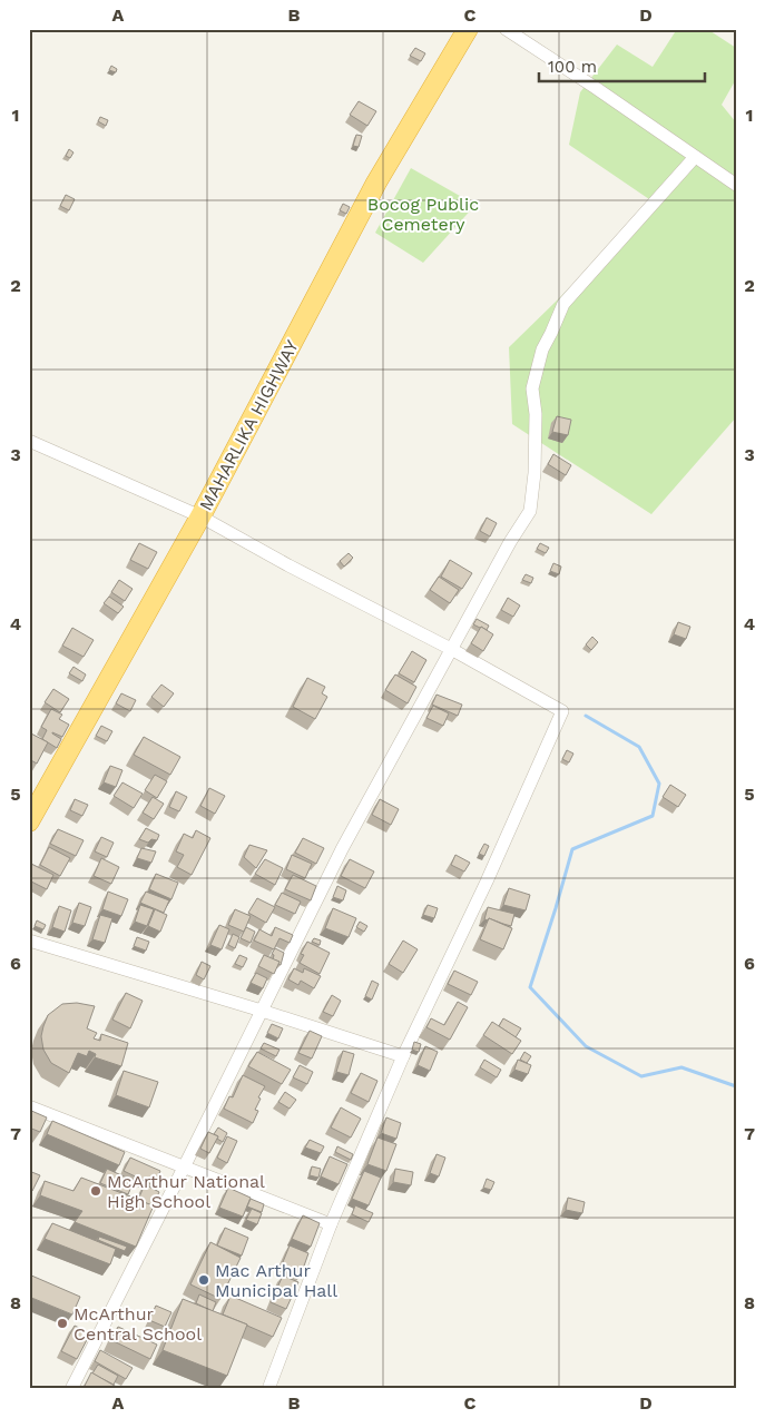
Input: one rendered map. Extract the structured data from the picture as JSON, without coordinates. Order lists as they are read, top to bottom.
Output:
{
  "streets": {
    "highway": ["MAHARLIKA HIGHWAY"]
  },
  "parks": ["Bocog Public Cemetery"],
  "places": ["McArthur National High School", "Mac Arthur Municipal Hall", "McArthur Central School"],
  "scale_bar": "100 m",
  "grid": {
    "columns": [
      "A",
      "B",
      "C",
      "D"
    ],
    "rows": [
      "1",
      "2",
      "3",
      "4",
      "5",
      "6",
      "7",
      "8"
    ]
  }
}
